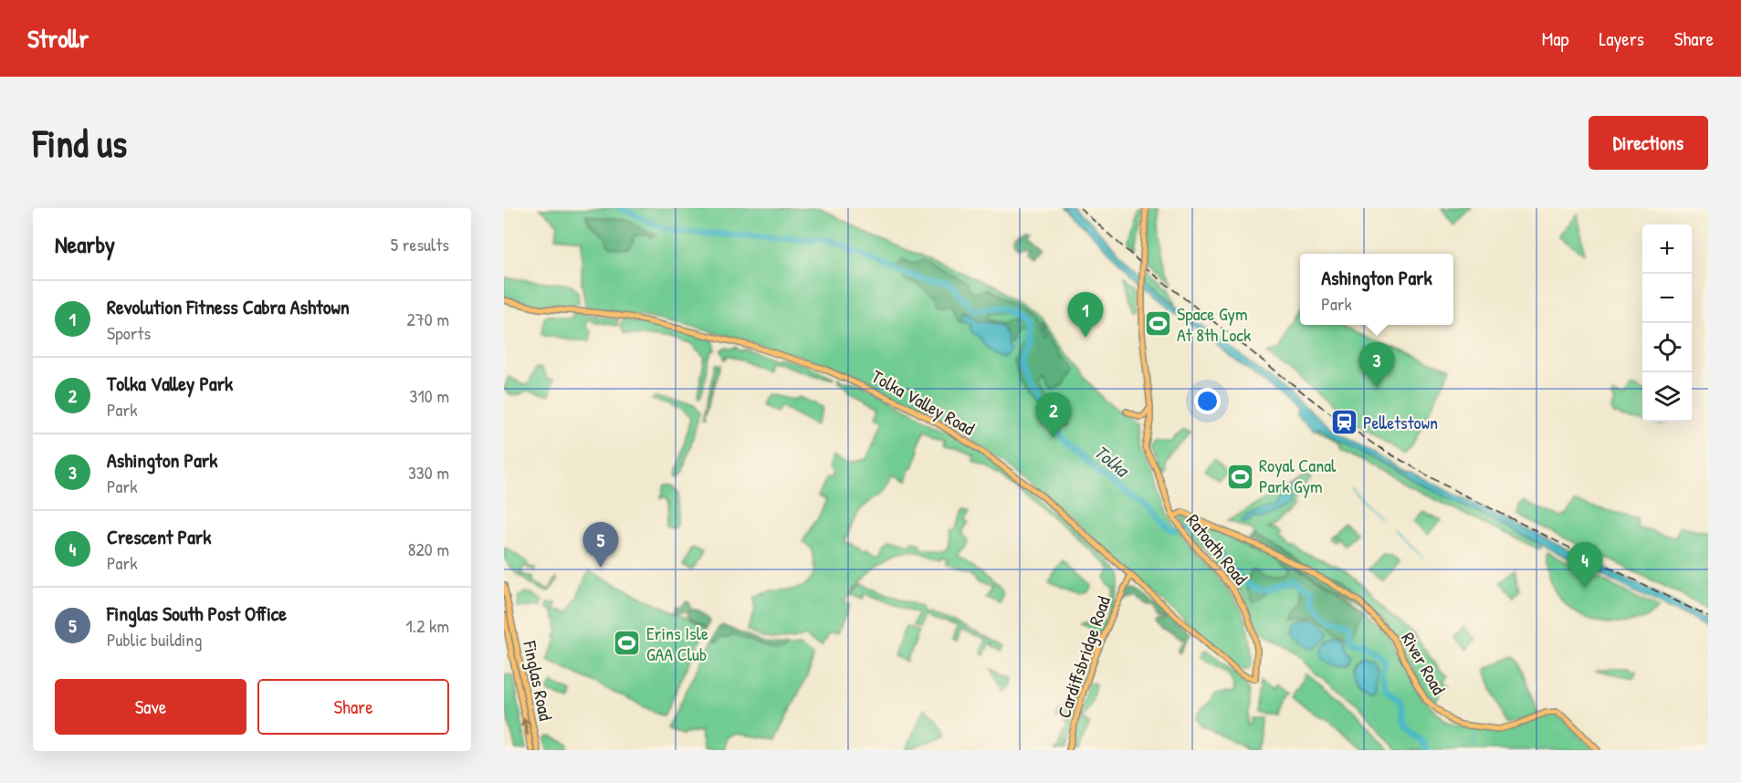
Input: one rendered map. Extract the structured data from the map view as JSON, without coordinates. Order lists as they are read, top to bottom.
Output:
{
  "streets": {
    "main road": [
      "Tolka Valley Road",
      "Ratoath Road",
      "Cardiffsbridge Road",
      "River Road",
      "Finglas Road"
    ]
  },
  "crossings": [
    ["Tolka Valley Road", "Ratoath Road"],
    ["Tolka Valley Road", "Cardiffsbridge Road"],
    ["Ratoath Road", "River Road"]
  ],
  "water": ["Tolka"],
  "places": {
    "sports": ["Space Gym At 8th Lock", "Royal Canal Park Gym", "Erins Isle GAA Club"],
    "station": ["Pelletstown"]
  },
  "page": {
    "header": "Strollr",
    "nav": ["Map", "Layers", "Share"],
    "buttons": [
      "Directions",
      ["Save", "Share"]
    ],
    "title": "Find us",
    "heading": ["Nearby", "5 results"],
    "map_buttons": ["+", "−"],
    "popup": ["Ashington Park", "Park"],
    "list": [
      {
        "mark": "1",
        "name": "Revolution Fitness Cabra Ashtown",
        "note": "Sports",
        "value": "270 m"
      },
      {
        "mark": "2",
        "name": "Tolka Valley Park",
        "note": "Park",
        "value": "310 m"
      },
      {
        "mark": "3",
        "name": "Ashington Park",
        "note": "Park",
        "value": "330 m"
      },
      {
        "mark": "4",
        "name": "Crescent Park",
        "note": "Park",
        "value": "820 m"
      },
      {
        "mark": "5",
        "name": "Finglas South Post Office",
        "note": "Public building",
        "value": "1.2 km"
      }
    ],
    "pins": [
      "1",
      "3",
      "2",
      "5",
      "4"
    ]
  }
}
